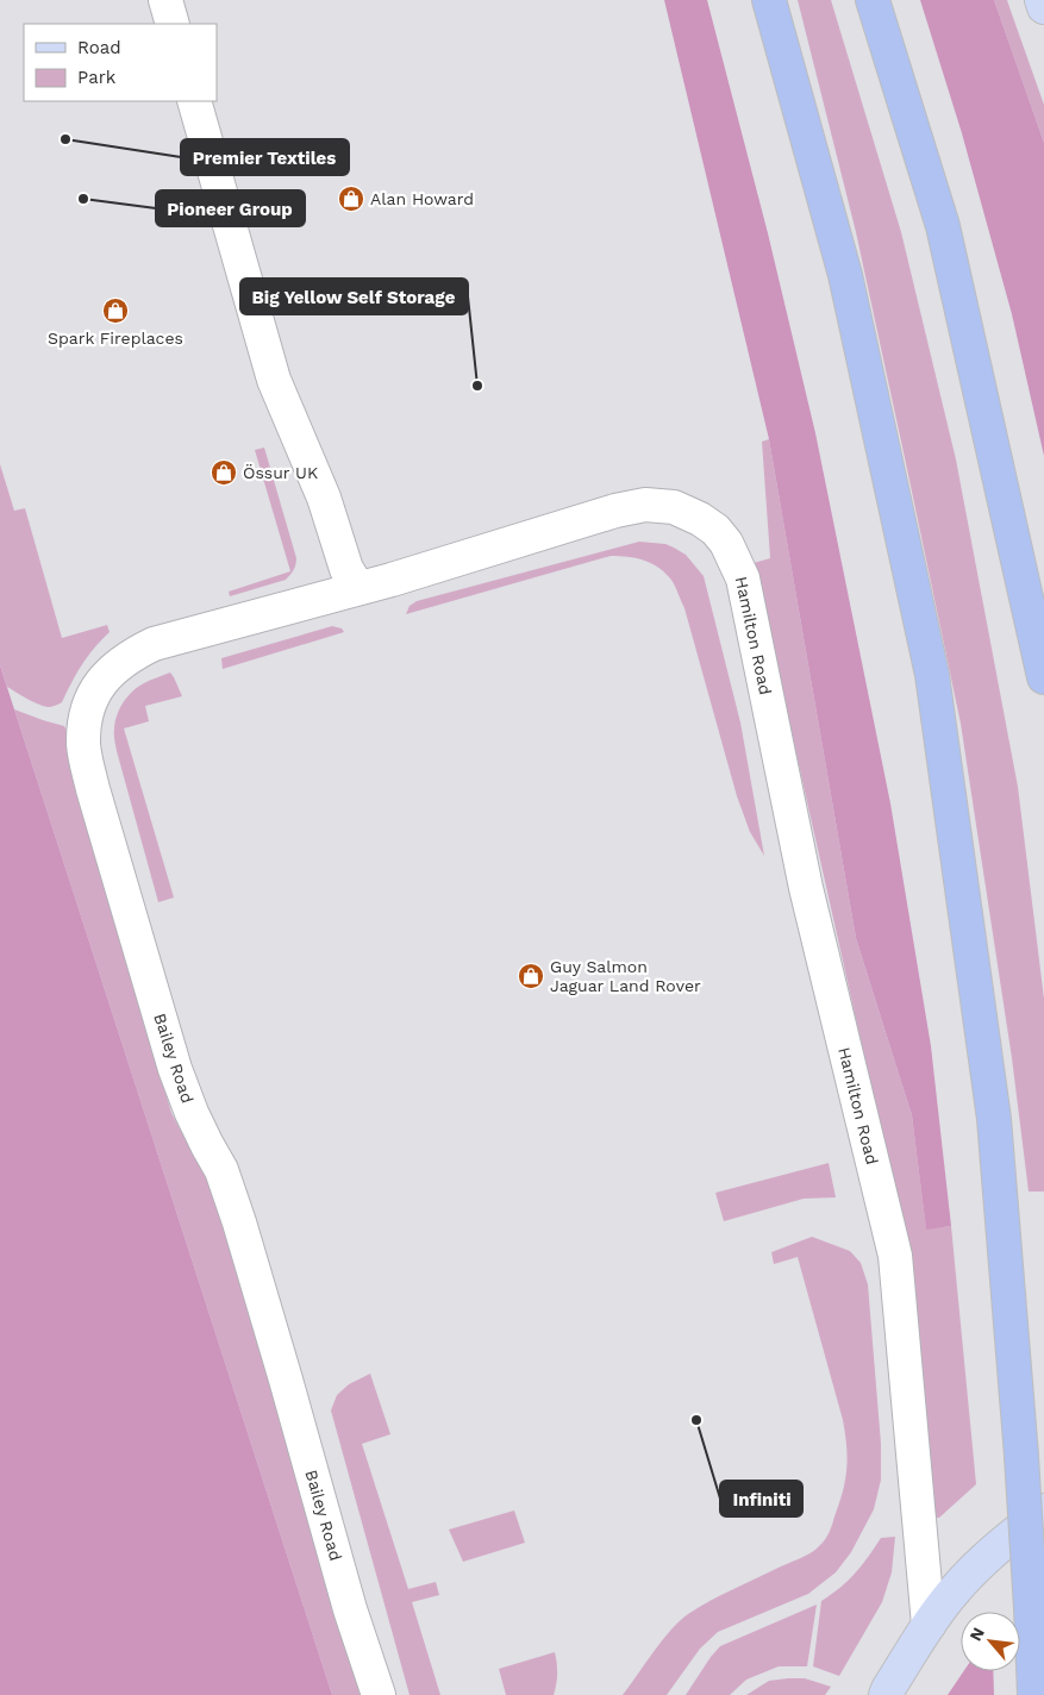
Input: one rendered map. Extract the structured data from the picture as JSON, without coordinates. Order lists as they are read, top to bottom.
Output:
{
  "streets": {
    "street": ["Hamilton Road", "Bailey Road"]
  },
  "crossings": [
    ["Hamilton Road", "Bailey Road"]
  ],
  "places": {
    "other": [
      "Premier Textiles",
      "Pioneer Group",
      "Big Yellow Self Storage",
      "Infiniti"
    ],
    "shop": [
      "Alan Howard",
      "Spark Fireplaces",
      "Össur UK",
      "Guy Salmon Jaguar Land Rover"
    ]
  },
  "legend": ["Road", "Park"],
  "north": "top left"
}
